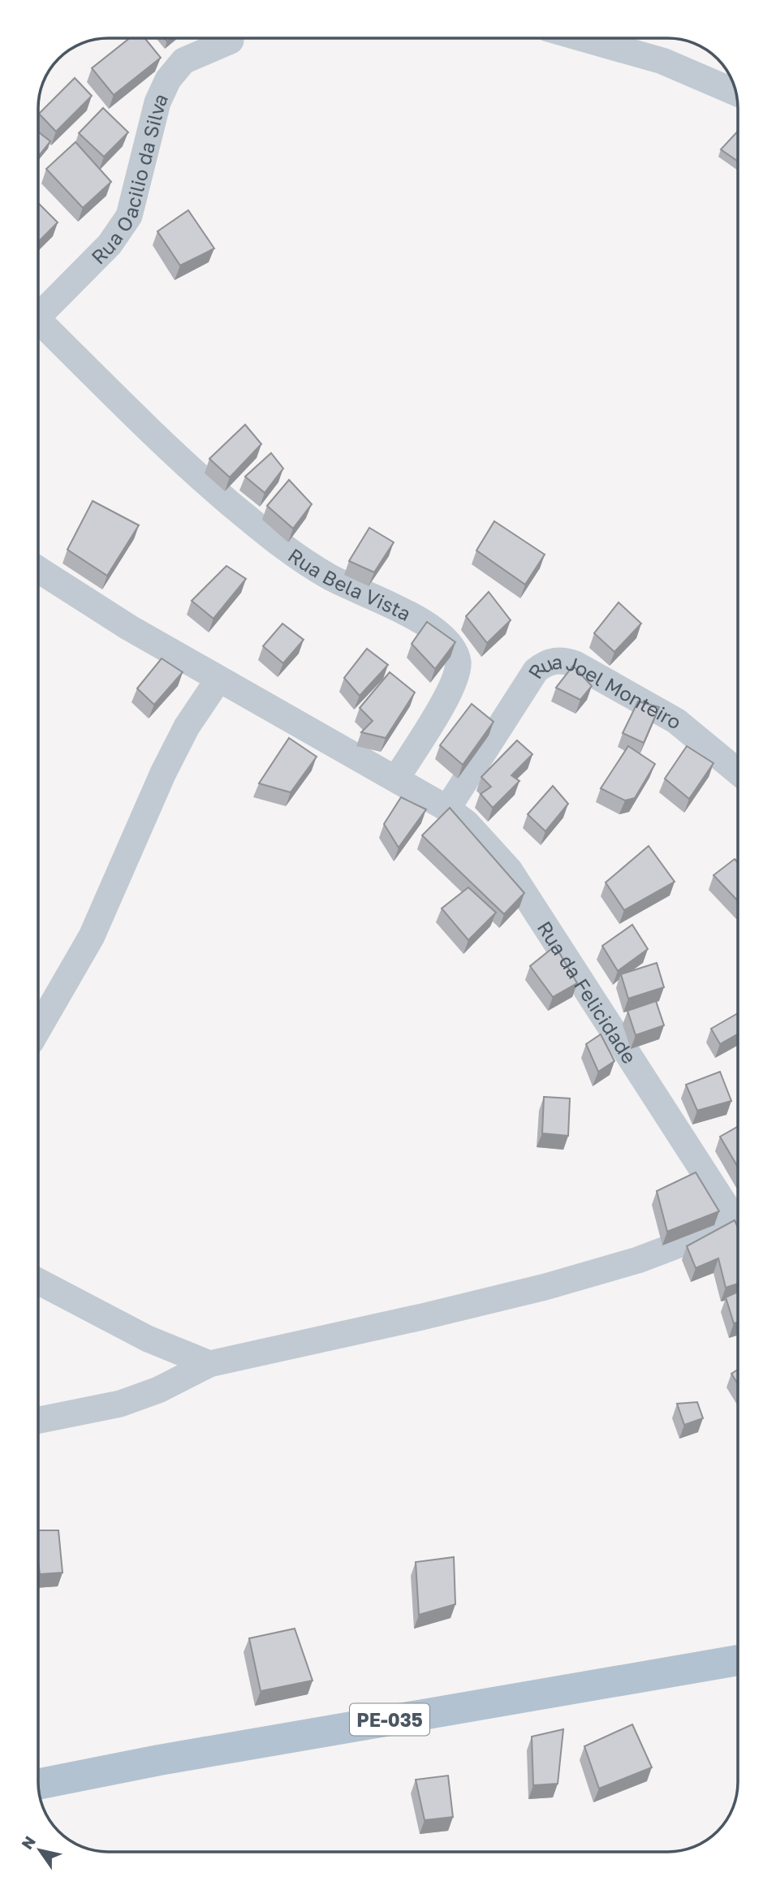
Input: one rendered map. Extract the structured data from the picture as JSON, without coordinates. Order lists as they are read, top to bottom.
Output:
{
  "streets": {
    "main road": ["PE-035"],
    "street": [
      "Rua Oacilio da Silva",
      "Rua Bela Vista",
      "Rua Joel Monteiro",
      "Rua da Felicidade"
    ]
  },
  "crossings": [
    ["Rua Bela Vista", "Rua da Felicidade"],
    ["Rua Joel Monteiro", "Rua da Felicidade"]
  ],
  "north": "top left"
}
